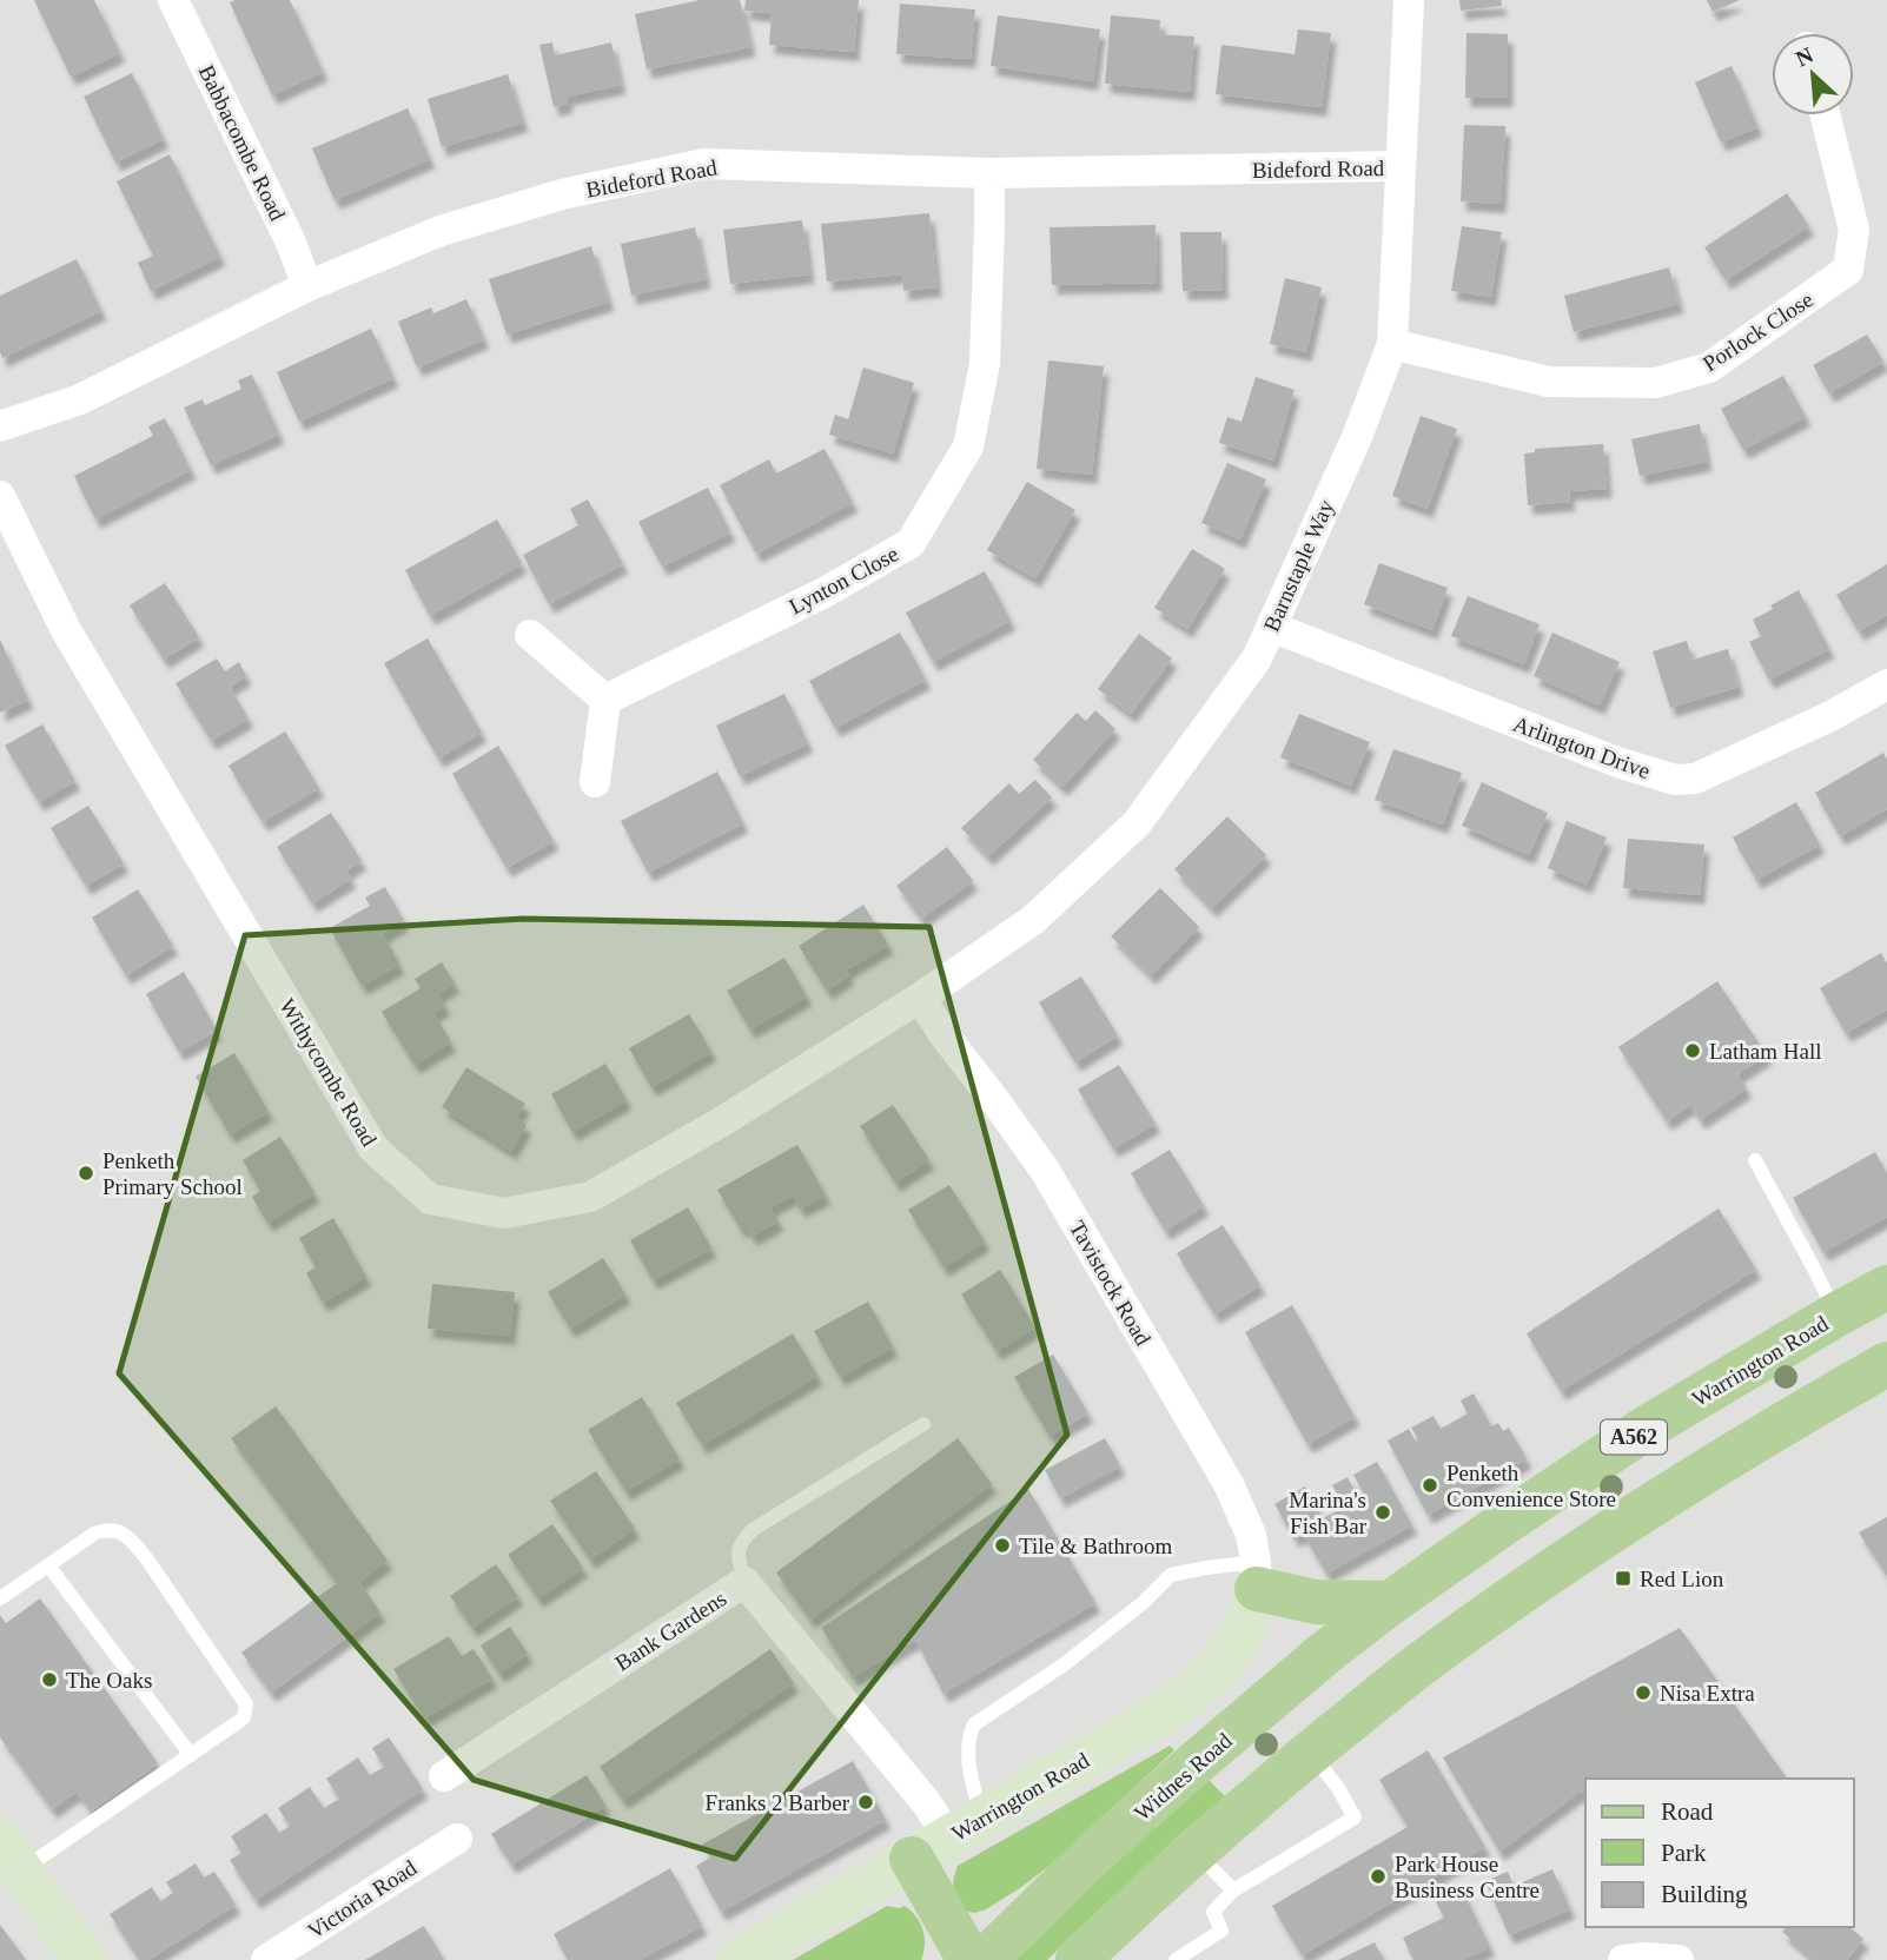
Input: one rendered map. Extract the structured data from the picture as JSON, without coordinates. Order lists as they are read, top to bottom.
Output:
{
  "streets": {
    "main road": ["Warrington Road", "A562", "Widnes Road"],
    "street": [
      "Babbacombe Road",
      "Bideford Road",
      "Porlock Close",
      "Barnstaple Way",
      "Lynton Close",
      "Arlington Drive",
      "Withycombe Road",
      "Tavistock Road",
      "Bank Gardens",
      "Victoria Road"
    ]
  },
  "crossings": [
    ["Babbacombe Road", "Bideford Road"],
    ["Bideford Road", "Barnstaple Way"],
    ["Bideford Road", "Lynton Close"],
    ["Porlock Close", "Barnstaple Way"],
    ["Barnstaple Way", "Arlington Drive"],
    ["Barnstaple Way", "Withycombe Road"],
    ["Barnstaple Way", "Tavistock Road"],
    ["Withycombe Road", "Tavistock Road"],
    ["Tavistock Road", "Warrington Road"],
    ["Warrington Road", "Bank Gardens"],
    ["Warrington Road", "Widnes Road"]
  ],
  "places": {
    "other": [
      "Latham Hall",
      "Penketh Primary School",
      "Penketh Convenience Store",
      "Marina's Fish Bar",
      "Tile & Bathroom",
      "The Oaks",
      "Nisa Extra",
      "Franks 2 Barber",
      "Park House Business Centre"
    ],
    "transit": ["Red Lion"]
  },
  "legend": ["Road", "Park", "Building"],
  "north": "top left"
}
